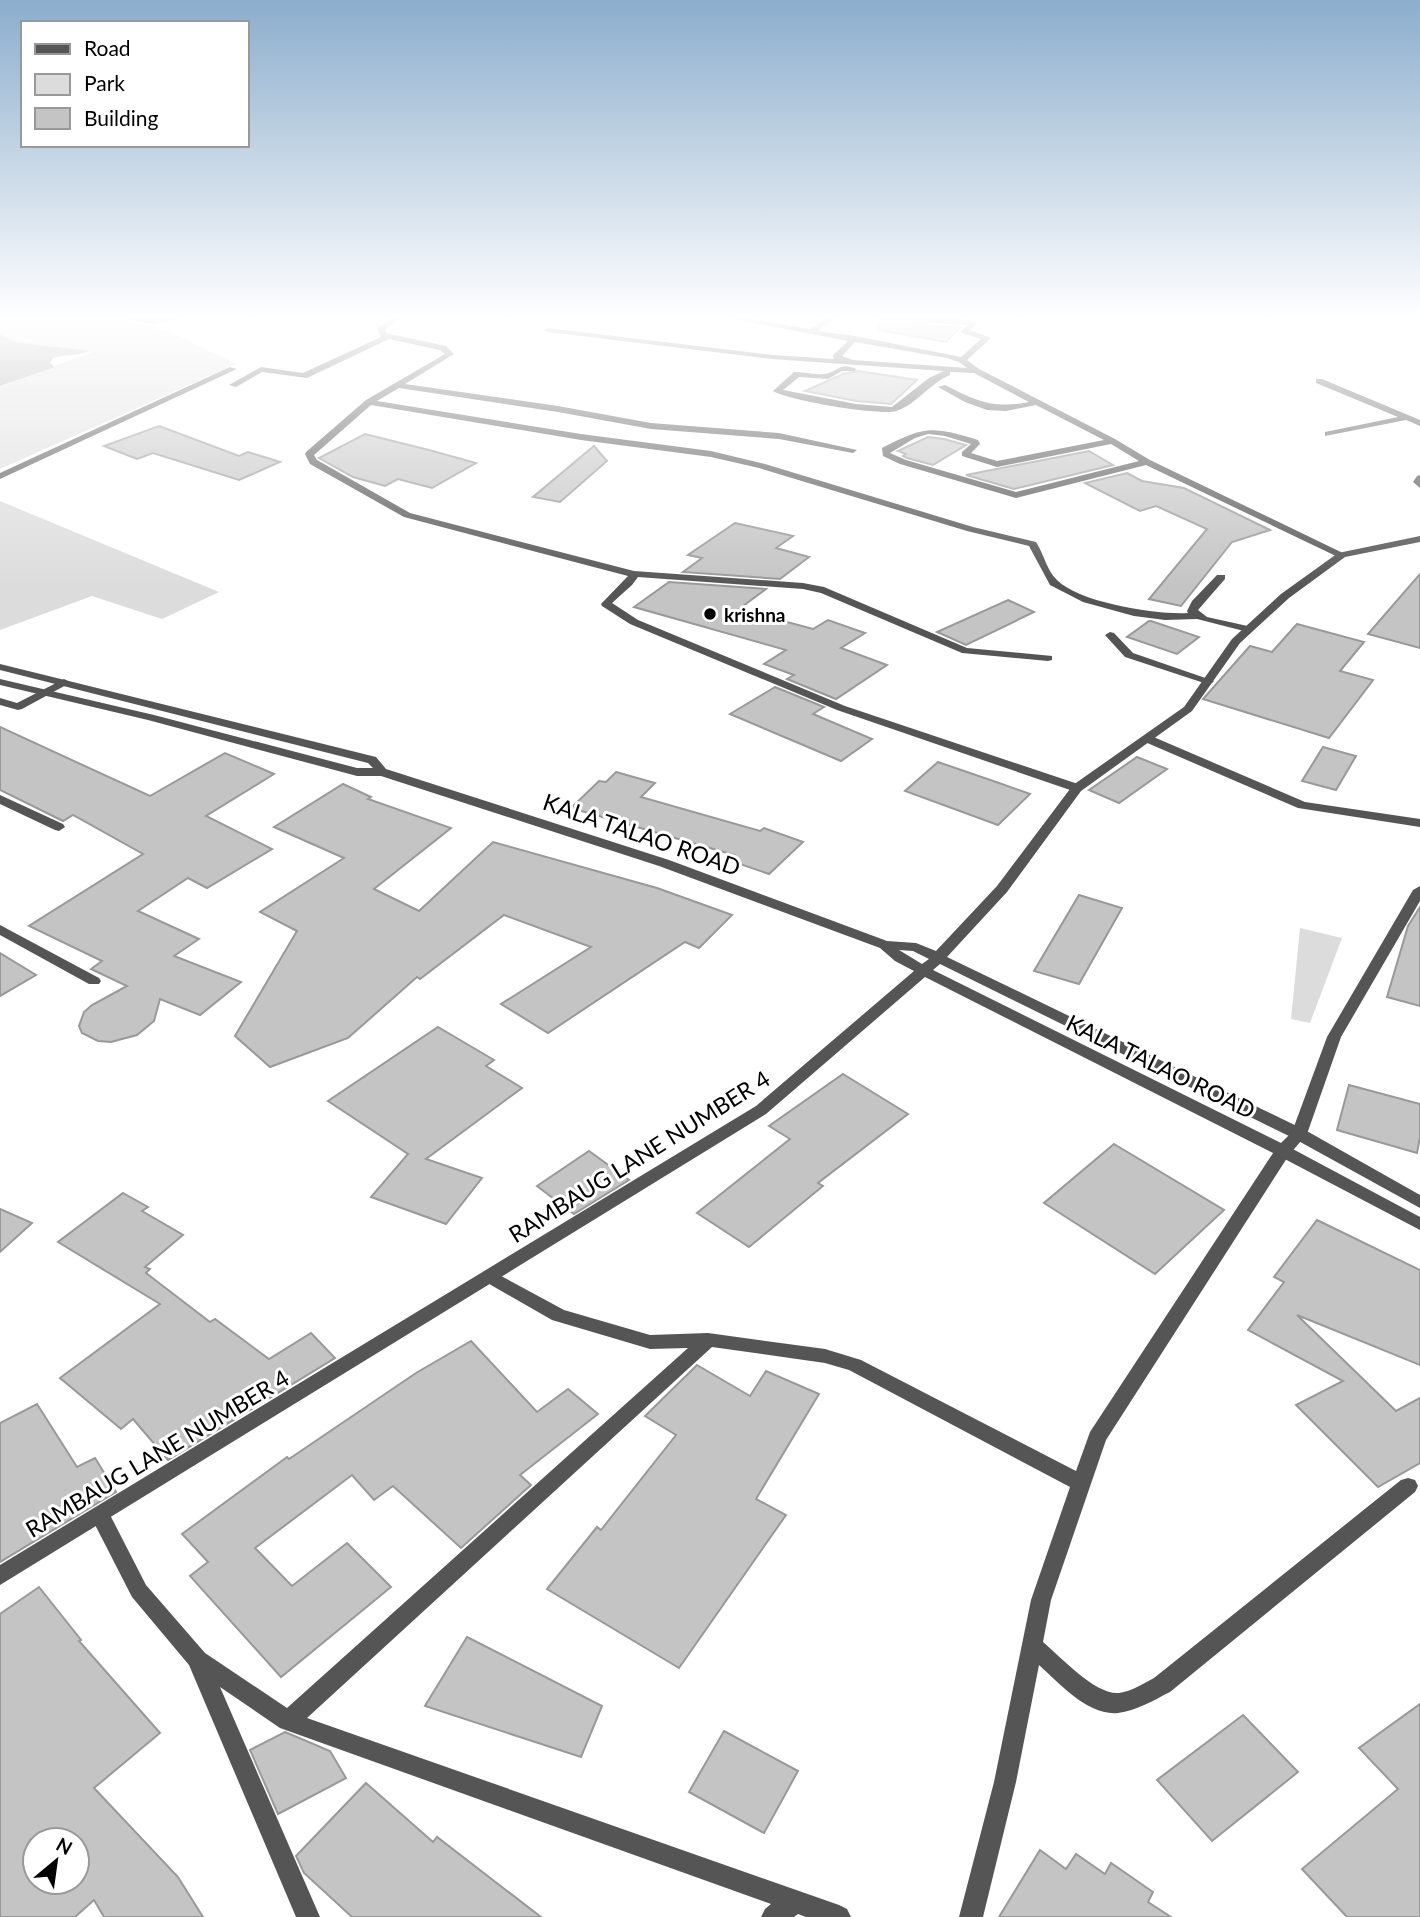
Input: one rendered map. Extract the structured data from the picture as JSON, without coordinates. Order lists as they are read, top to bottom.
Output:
{
  "streets": {
    "street": ["KALA TALAO ROAD", "RAMBAUG LANE NUMBER 4"]
  },
  "crossings": [
    ["KALA TALAO ROAD", "RAMBAUG LANE NUMBER 4"]
  ],
  "places": ["krishna"],
  "legend": ["Road", "Park", "Building"],
  "north": "top right"
}
